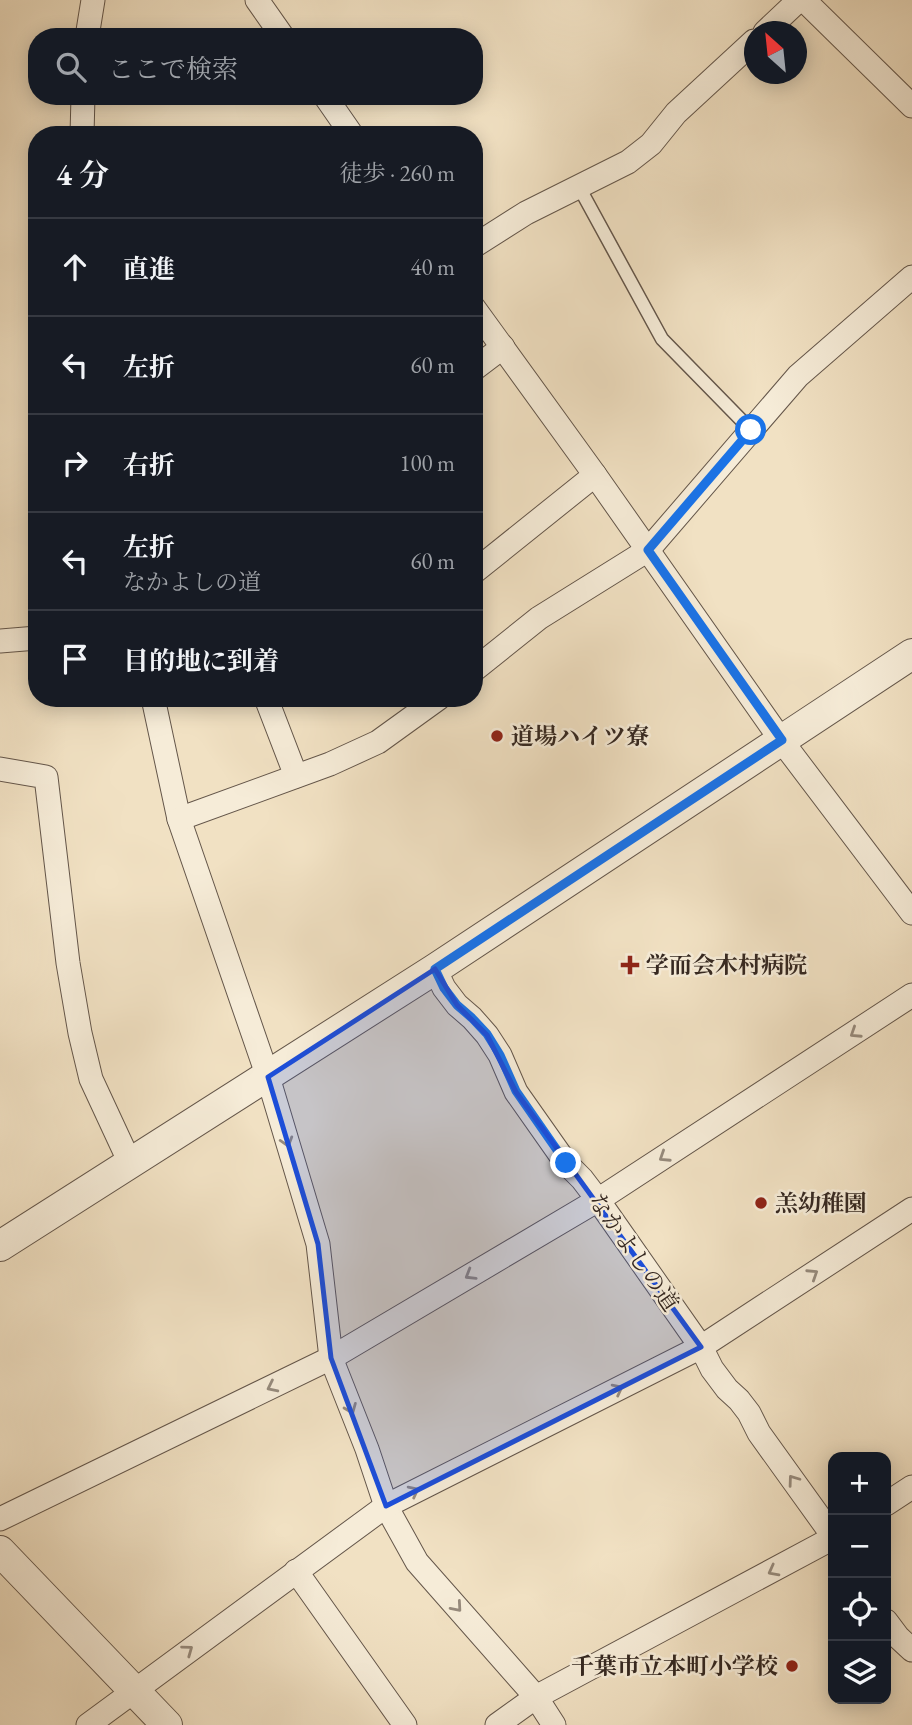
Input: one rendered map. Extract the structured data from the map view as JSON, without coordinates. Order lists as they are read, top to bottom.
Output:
{
  "streets": {
    "street": ["なかよしの道"]
  },
  "places": {
    "other": ["道場ハイツ寮", "羔幼稚園", "千葉市立本町小学校"],
    "health": ["学而会木村病院"]
  },
  "north": "top left",
  "page": {
    "search": "ここで検索",
    "heading": ["4 分", "徒歩 · 260 m"],
    "list": [
      ["直進", "40 m"],
      ["左折", "60 m"],
      ["右折", "100 m"],
      ["左折", "なかよしの道", "60 m"],
      "目的地に到着"
    ],
    "map_buttons": ["+", "−"]
  }
}
